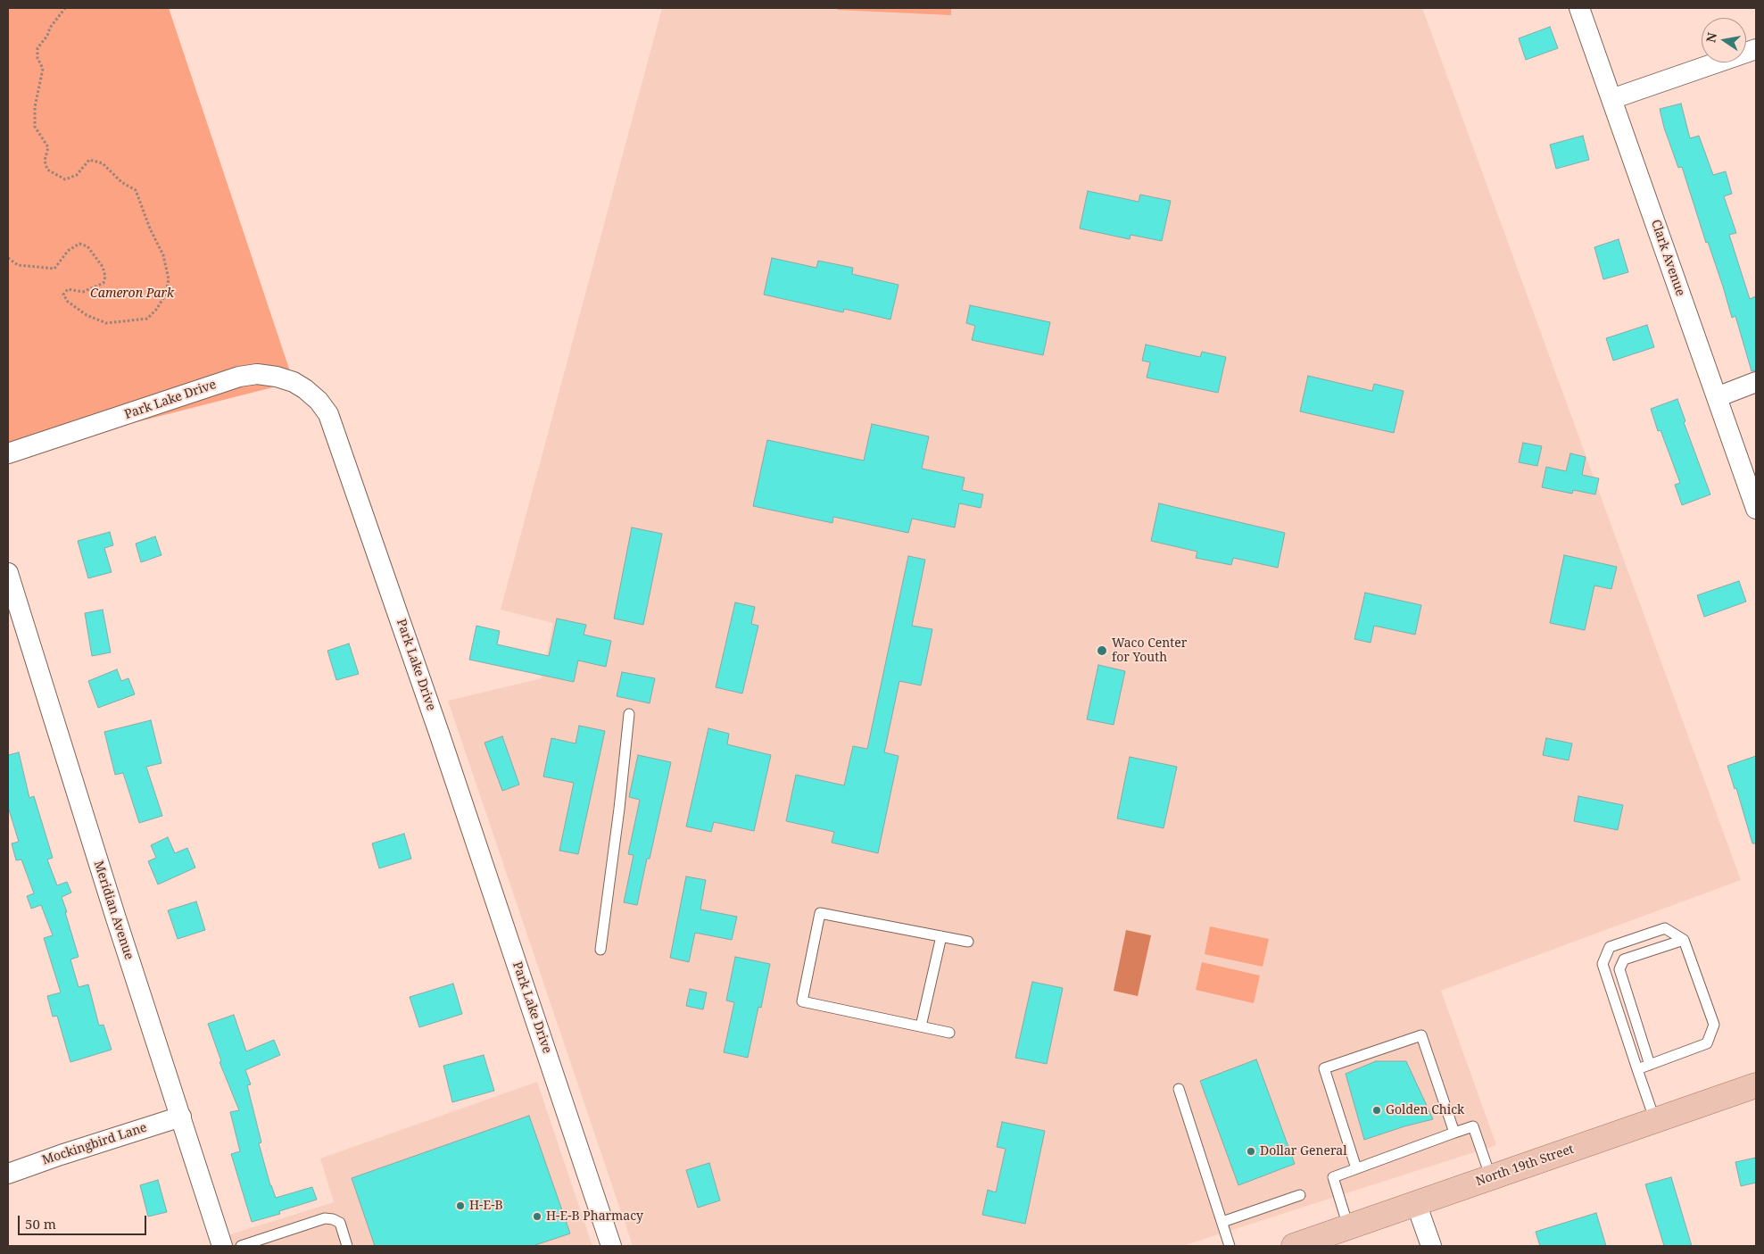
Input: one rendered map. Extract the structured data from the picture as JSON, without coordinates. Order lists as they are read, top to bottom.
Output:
{
  "streets": {
    "main road": ["North 19th Street"],
    "street": [
      "Clark Avenue",
      "Park Lake Drive",
      "Meridian Avenue",
      "Mockingbird Lane"
    ]
  },
  "crossings": [
    ["Meridian Avenue", "Mockingbird Lane"]
  ],
  "parks": ["Cameron Park"],
  "places": [
    "Waco Center for Youth",
    "Golden Chick",
    "Dollar General",
    "H-E-B",
    "H-E-B Pharmacy"
  ],
  "scale_bar": "50 m",
  "north": "left"
}
